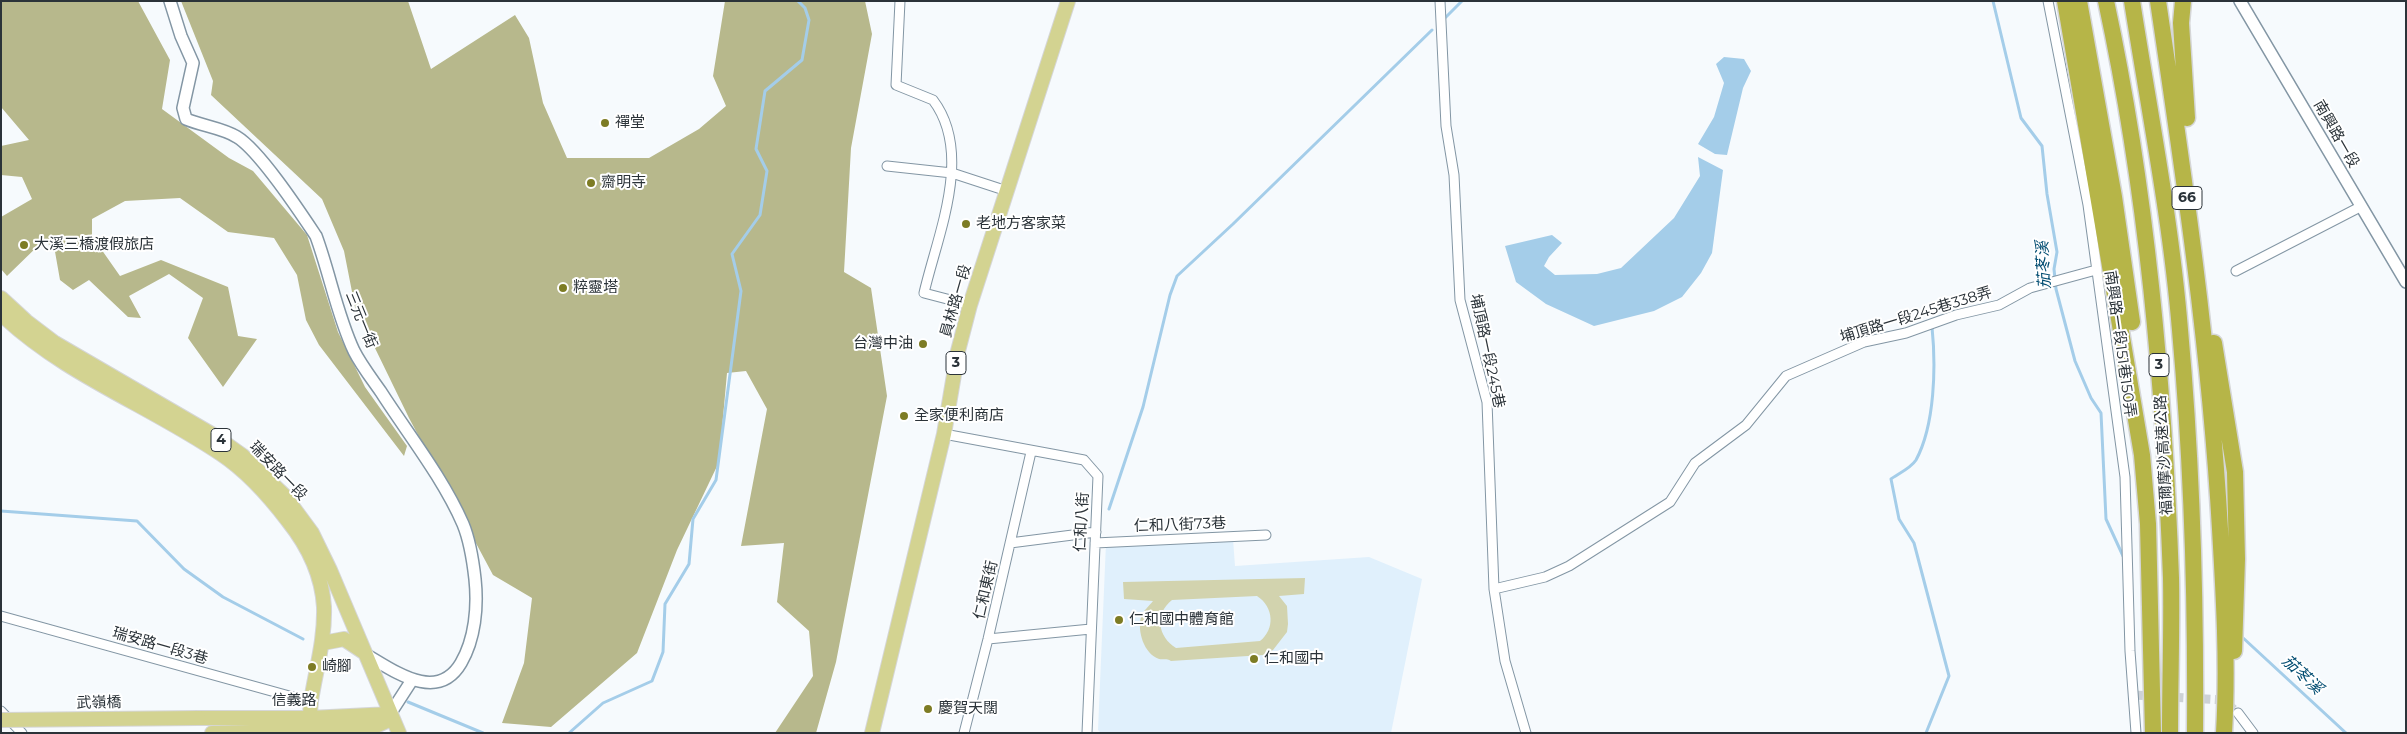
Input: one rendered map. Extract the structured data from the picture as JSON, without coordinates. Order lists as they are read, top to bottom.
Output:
{
  "streets": {
    "highway": ["66", "3", "福爾摩沙高速公路"],
    "main road": [
      "員林路一段",
      "4",
      "瑞安路一段",
      "信義路",
      "武嶺橋"
    ],
    "street": [
      "南興路一段",
      "埔頂路一段245巷338弄",
      "三元一街",
      "南興路一段151巷150弄",
      "埔頂路一段245巷",
      "仁和八街",
      "仁和八街73巷",
      "仁和東街",
      "瑞安路一段3巷"
    ]
  },
  "crossings": [
    ["員林路一段", "仁和八街"],
    ["埔頂路一段245巷338弄", "南興路一段151巷150弄"],
    ["埔頂路一段245巷338弄", "埔頂路一段245巷"],
    ["三元一街", "瑞安路一段"],
    ["瑞安路一段", "瑞安路一段3巷"],
    ["瑞安路一段", "信義路"],
    ["仁和八街", "仁和八街73巷"],
    ["仁和八街", "仁和東街"],
    ["信義路", "武嶺橋"]
  ],
  "water": ["茄苳溪"],
  "places": [
    "禪堂",
    "齋明寺",
    "老地方客家菜",
    "大溪三橋渡假旅店",
    "粹靈塔",
    "台灣中油",
    "全家便利商店",
    "仁和國中體育館",
    "仁和國中",
    "崎腳",
    "慶賀天闊"
  ]
}
